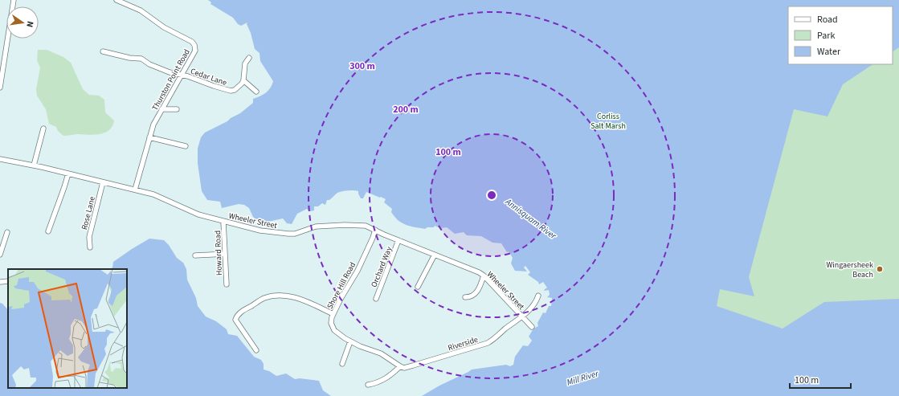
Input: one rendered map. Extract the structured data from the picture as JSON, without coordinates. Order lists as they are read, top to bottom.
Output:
{
  "streets": {
    "street": [
      "Cedar Lane",
      "Thurston Point Road",
      "Rose Lane",
      "Wheeler Street",
      "Howard Road",
      "Orchard Way",
      "Shore Hill Road",
      "Riverside"
    ]
  },
  "crossings": [
    ["Cedar Lane", "Thurston Point Road"],
    ["Thurston Point Road", "Wheeler Street"],
    ["Rose Lane", "Wheeler Street"],
    ["Wheeler Street", "Howard Road"],
    ["Wheeler Street", "Orchard Way"],
    ["Wheeler Street", "Shore Hill Road"],
    ["Wheeler Street", "Riverside"],
    ["Shore Hill Road", "Riverside"]
  ],
  "water": ["Annisquam River", "Mill River"],
  "parks": ["Corliss Salt Marsh"],
  "places": ["Wingaersheek Beach"],
  "legend": ["Road", "Park", "Water"],
  "scale_bar": "100 m",
  "north": "right",
  "rings": ["300 m", "200 m", "100 m"]
}
